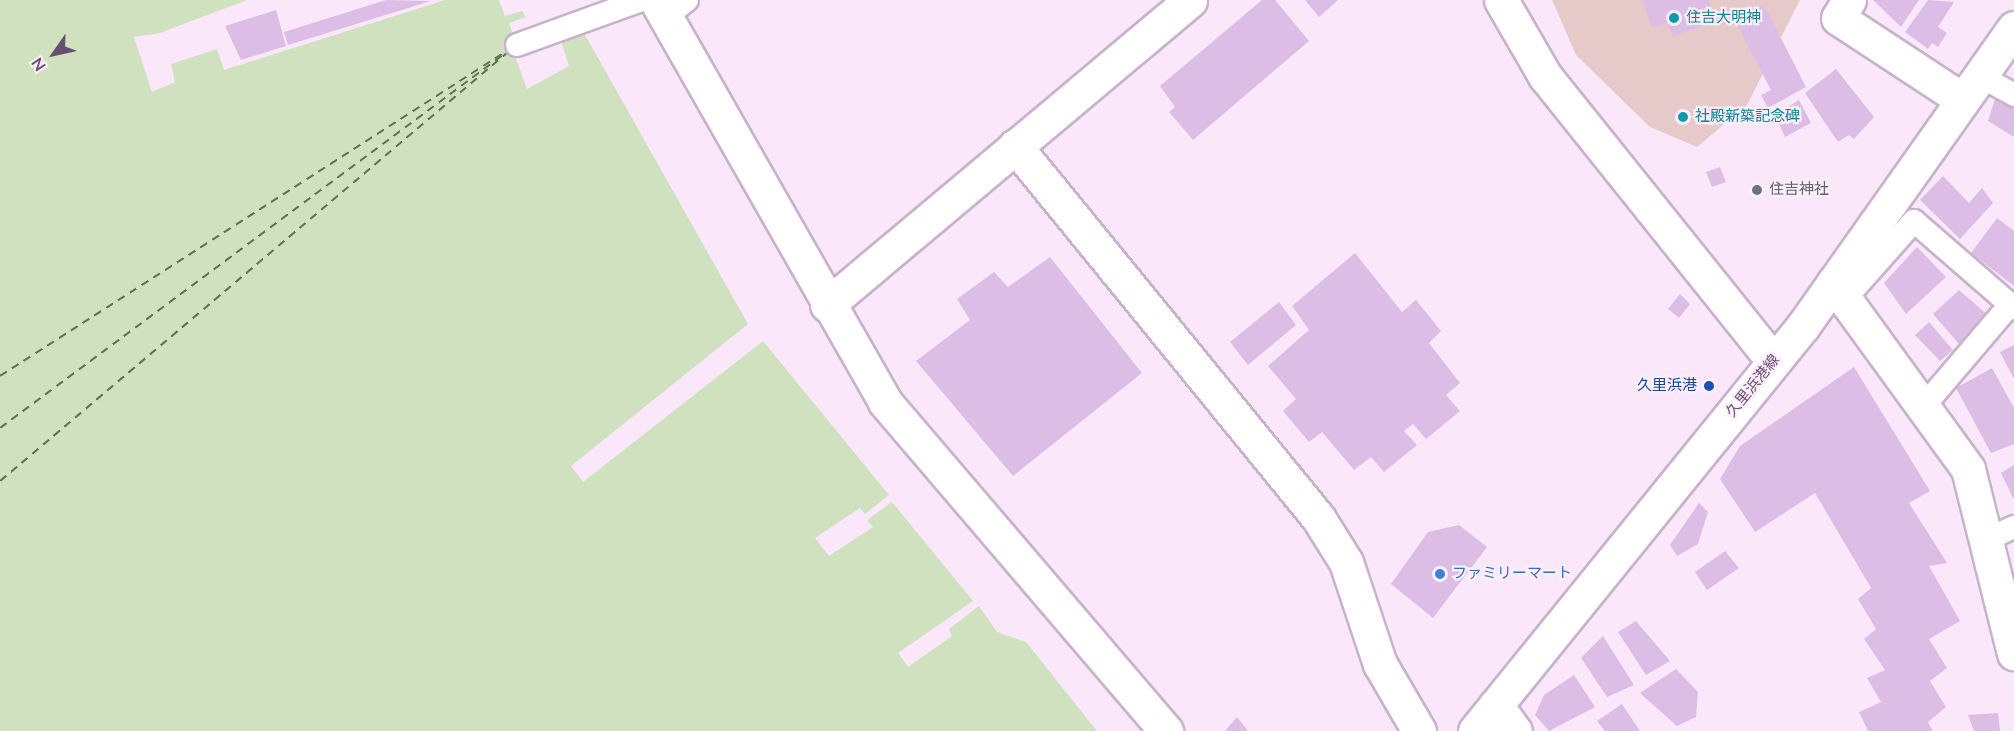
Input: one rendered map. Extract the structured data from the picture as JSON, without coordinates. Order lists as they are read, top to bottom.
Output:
{
  "streets": {
    "street": ["久里浜港線"]
  },
  "places": [
    "住吉大明神",
    "社殿新築記念碑",
    "住吉神社",
    "久里浜港",
    "ファミリーマート"
  ],
  "north": "bottom left"
}
